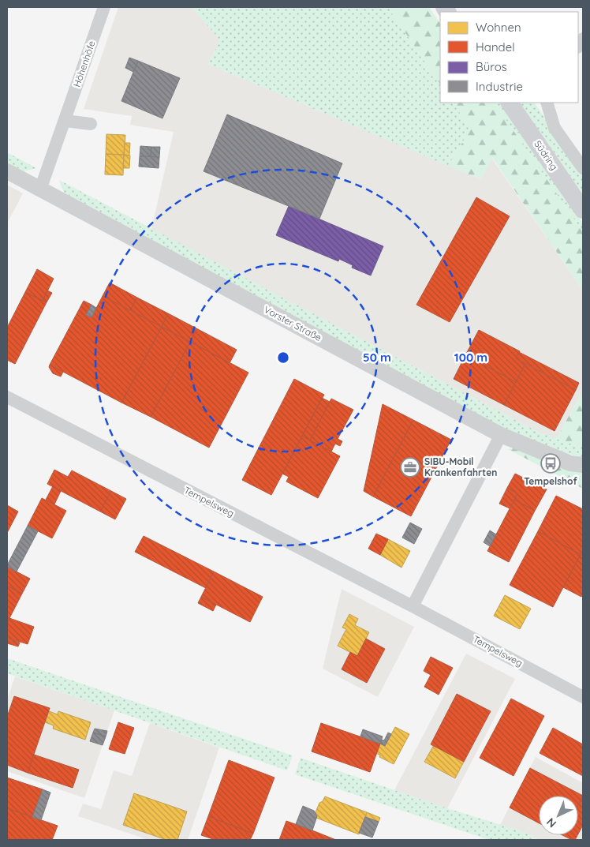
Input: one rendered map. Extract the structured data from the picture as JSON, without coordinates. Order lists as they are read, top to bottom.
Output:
{
  "streets": {
    "main road": ["Südring"],
    "street": ["Höhenhöfe", "Vorster Straße", "Tempelsweg"]
  },
  "crossings": [
    ["Höhenhöfe", "Vorster Straße"]
  ],
  "places": {
    "bus stop": ["Tempelshof"],
    "office": ["SIBU-Mobil Krankenfahrten"]
  },
  "legend": [
    "Wohnen",
    "Handel",
    "Büros",
    "Industrie"
  ],
  "north": "bottom left",
  "rings": ["50 m", "100 m"]
}
